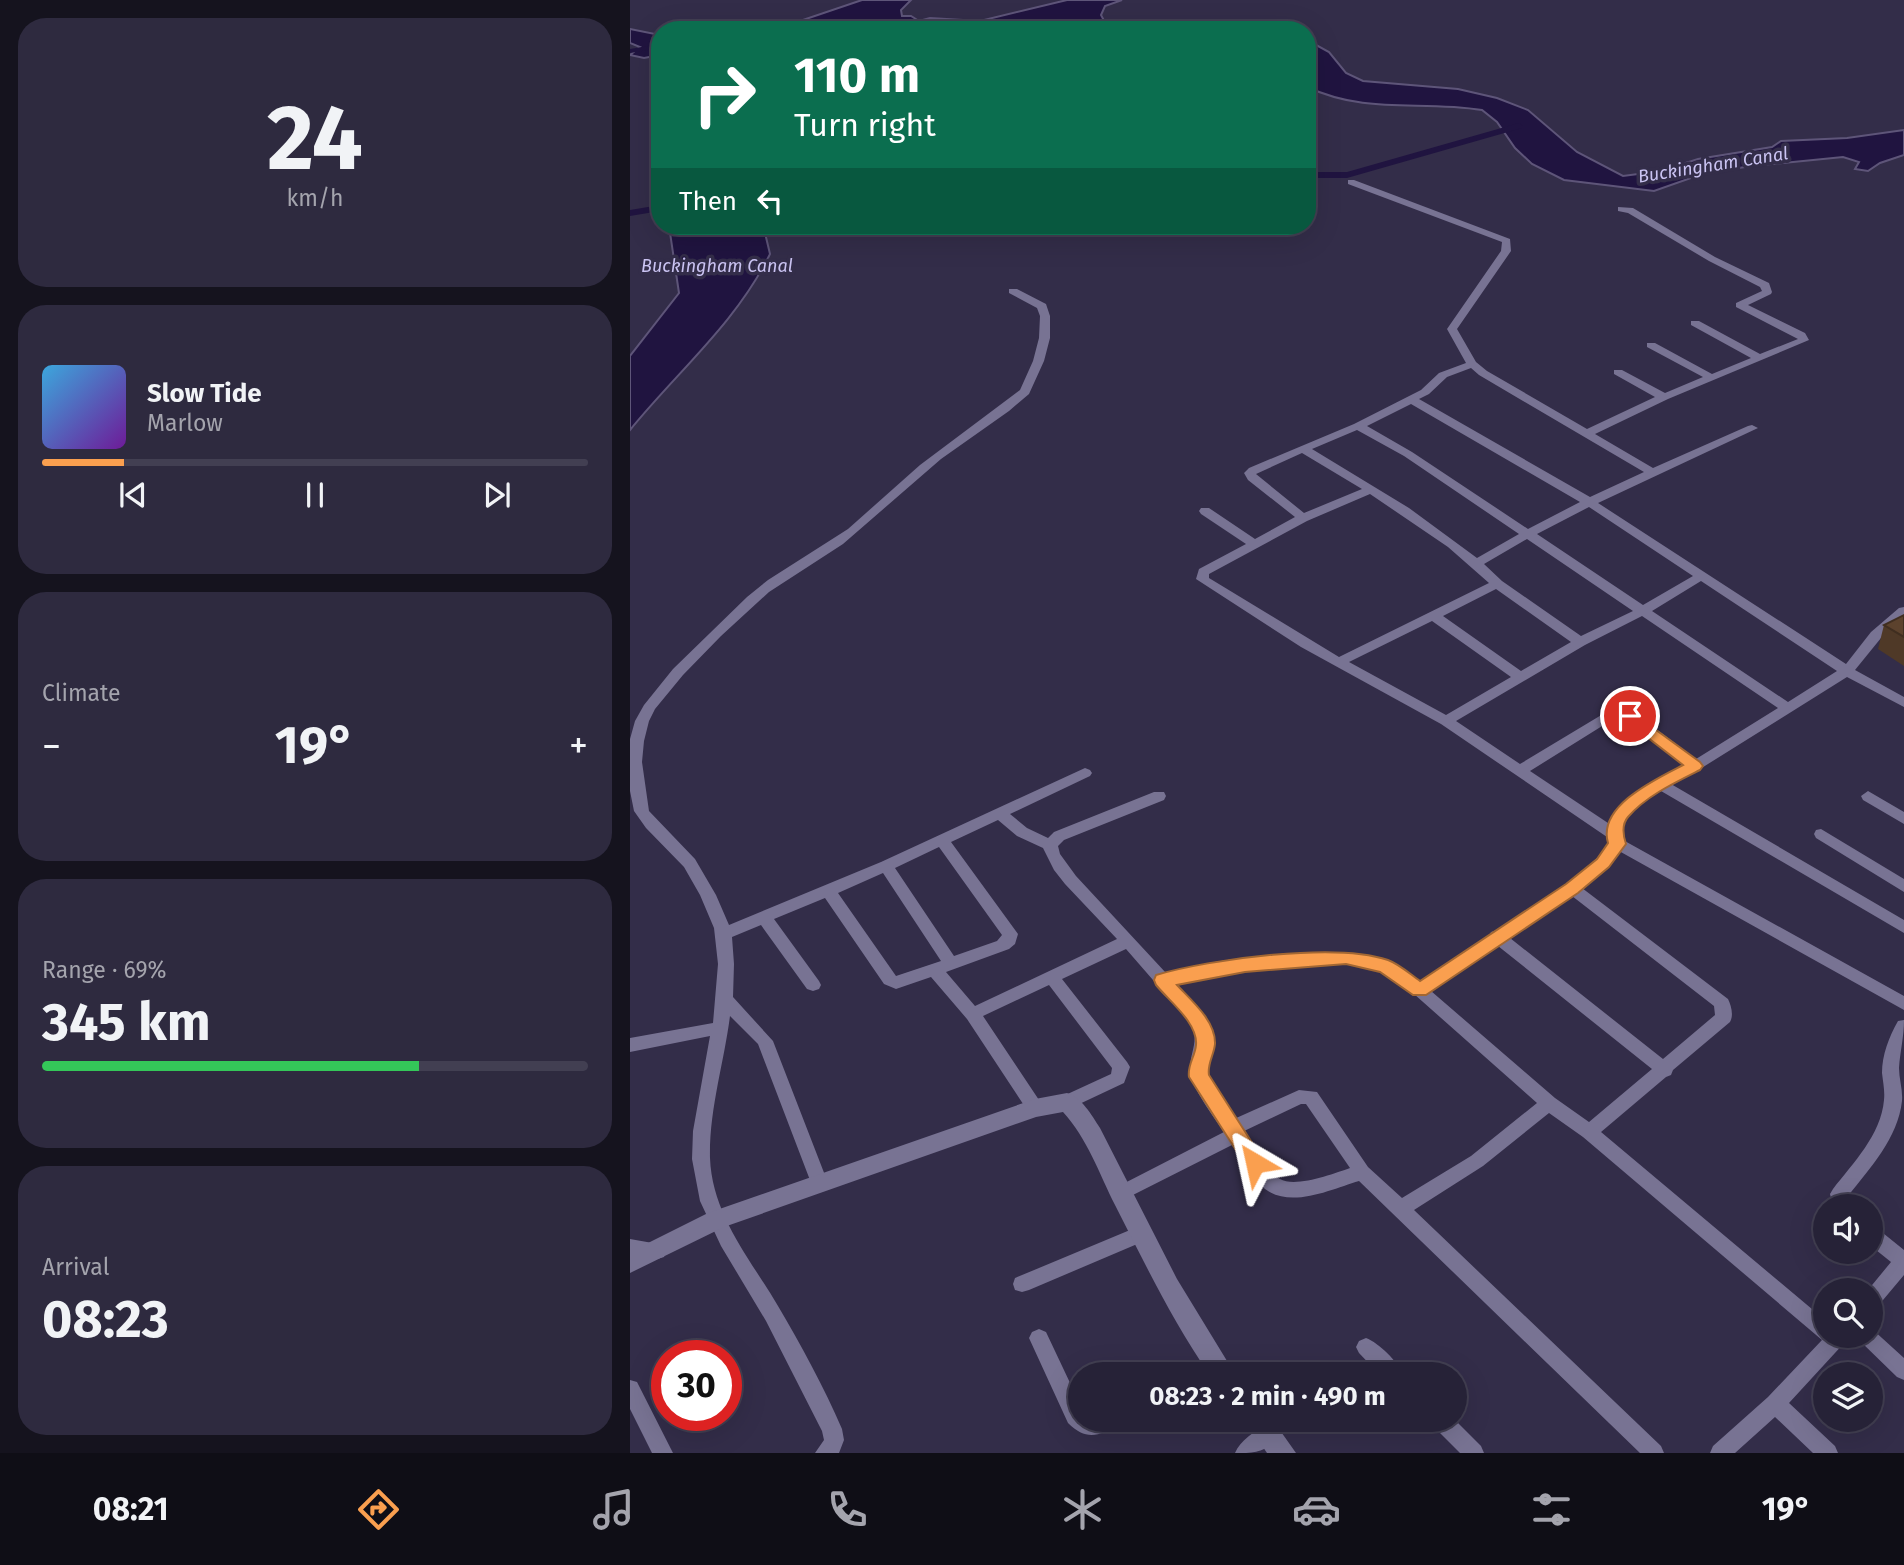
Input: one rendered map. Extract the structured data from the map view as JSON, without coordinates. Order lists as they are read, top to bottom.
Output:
{
  "water": ["Buckingham Canal"],
  "page": {
    "tile": [
      ["24", "km/h"],
      "Climate",
      ["Range · 69%", "345 km"],
      ["Arrival", "08:23"]
    ],
    "turn": ["110 m", "Turn right"],
    "then": "Then",
    "song": ["Slow Tide", "Marlow"],
    "heat": ["−", "19°", "+"],
    "limit": "30",
    "trip": "08:23 · 2 min · 490 m",
    "tabs": ["08:21", "19°"]
  }
}
